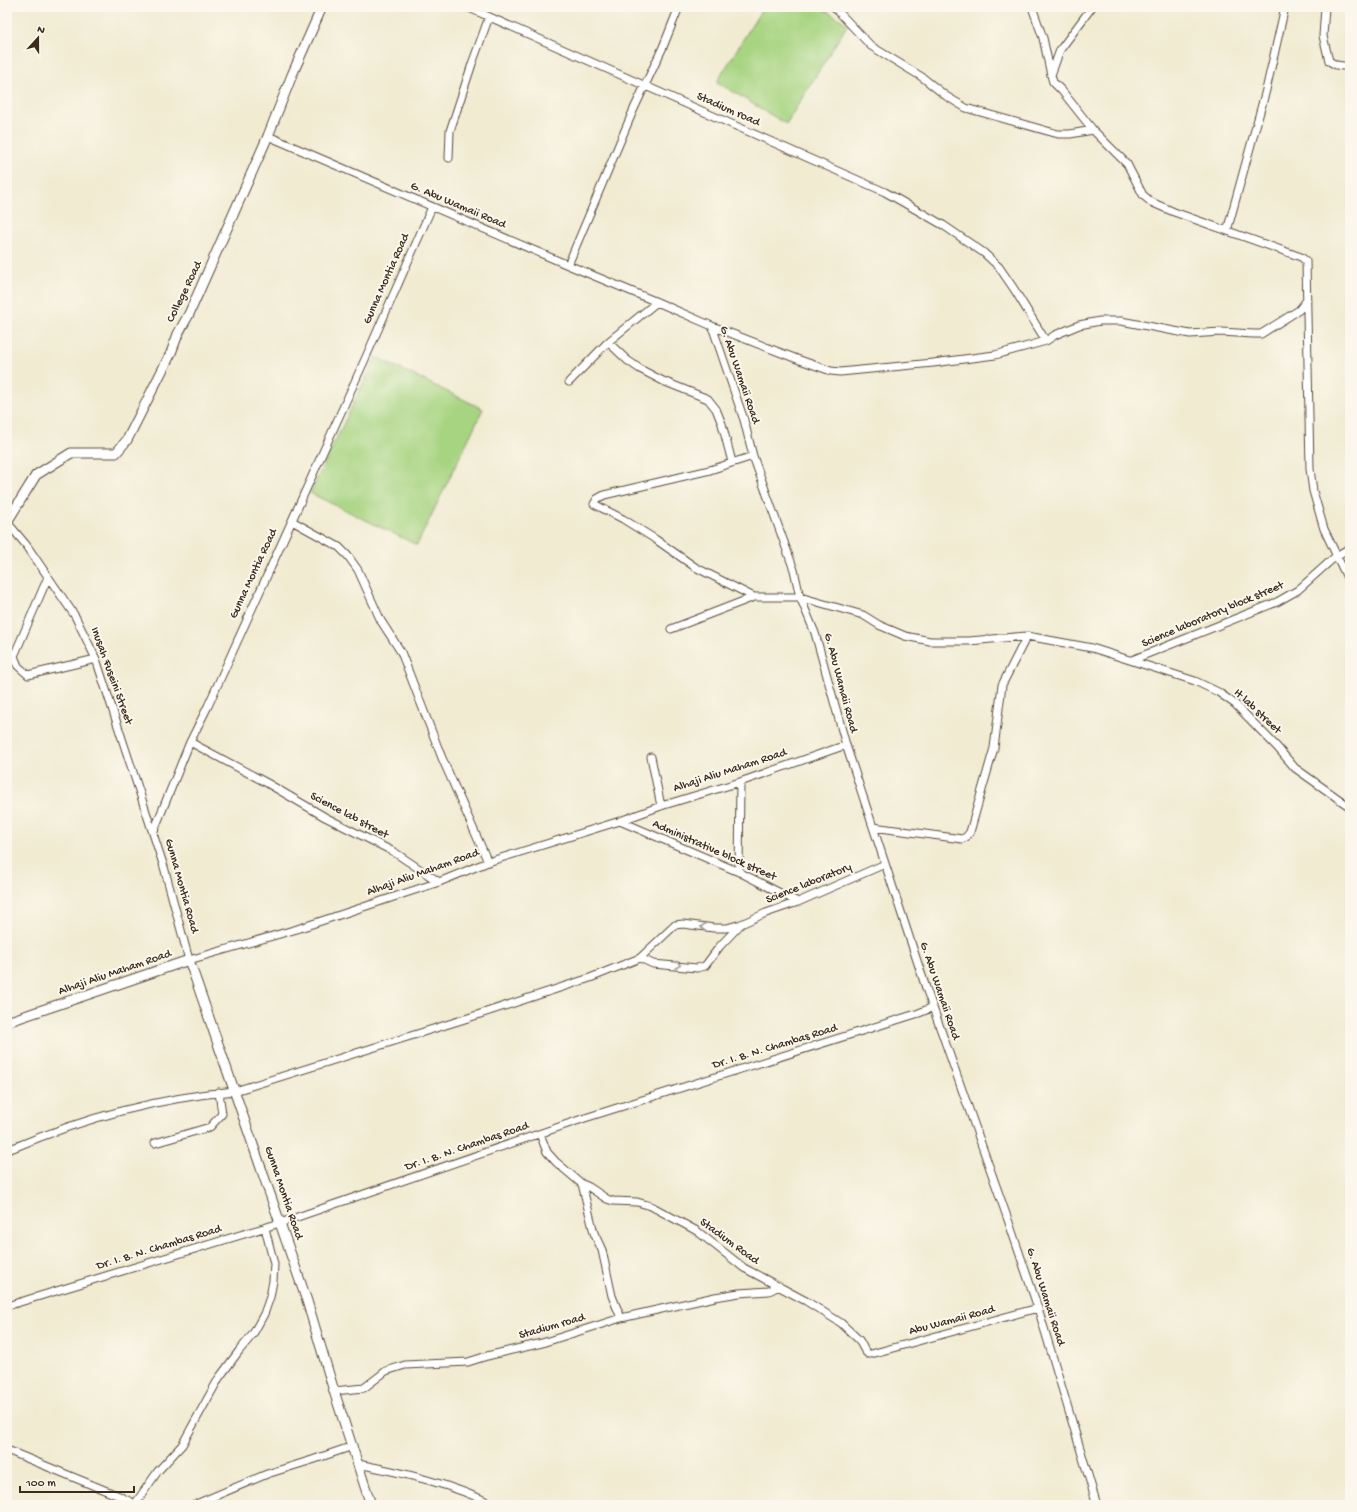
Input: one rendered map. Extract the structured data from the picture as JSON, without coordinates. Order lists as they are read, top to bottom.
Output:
{
  "streets": {
    "street": [
      "Stadium road",
      "G. Abu Wamaii Road",
      "Gunna Montia Road",
      "College Road",
      "Science laboratory block street",
      "Inusah Fuseini Street",
      "It lab street",
      "Alhaji Aliu Maham Road",
      "Science lab street",
      "Administrative block street",
      "Science laboratory",
      "Dr. I. B. N. Chambas Road",
      "Stadium Road",
      "Abu Wamaii Road"
    ]
  },
  "crossings": [
    ["Stadium road", "Gunna Montia Road"],
    ["Stadium road", "Stadium Road"],
    ["G. Abu Wamaii Road", "Gunna Montia Road"],
    ["G. Abu Wamaii Road", "College Road"],
    ["G. Abu Wamaii Road", "It lab street"],
    ["G. Abu Wamaii Road", "Alhaji Aliu Maham Road"],
    ["G. Abu Wamaii Road", "Science laboratory"],
    ["G. Abu Wamaii Road", "Dr. I. B. N. Chambas Road"],
    ["G. Abu Wamaii Road", "Abu Wamaii Road"],
    ["Gunna Montia Road", "Inusah Fuseini Street"],
    ["Gunna Montia Road", "Alhaji Aliu Maham Road"],
    ["Gunna Montia Road", "Science lab street"],
    ["Gunna Montia Road", "Dr. I. B. N. Chambas Road"],
    ["College Road", "Inusah Fuseini Street"],
    ["Science laboratory block street", "It lab street"],
    ["Alhaji Aliu Maham Road", "Science lab street"],
    ["Alhaji Aliu Maham Road", "Administrative block street"],
    ["Administrative block street", "Science laboratory"],
    ["Dr. I. B. N. Chambas Road", "Stadium Road"],
    ["Stadium Road", "Abu Wamaii Road"]
  ],
  "scale_bar": "100 m",
  "north": "top"
}
